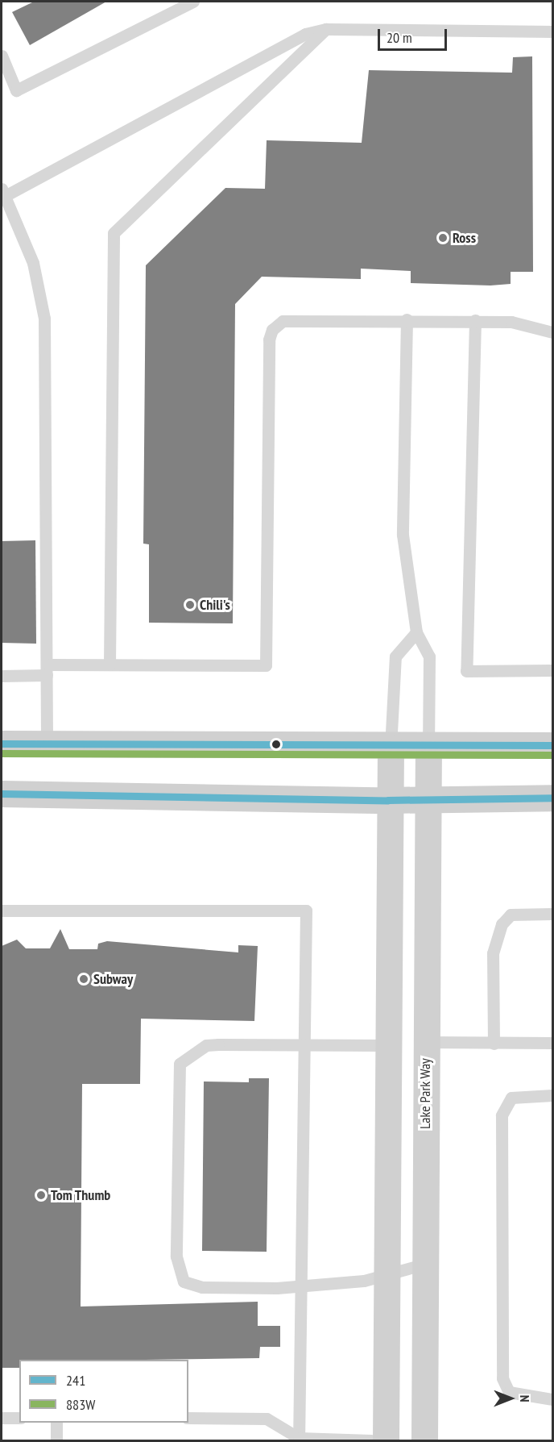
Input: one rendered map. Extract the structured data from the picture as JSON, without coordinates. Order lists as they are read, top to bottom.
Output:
{
  "streets": {
    "street": ["Lake Park Way"]
  },
  "places": [
    "Ross",
    "Chili's",
    "Subway",
    "Tom Thumb"
  ],
  "lines": ["transit line 241", "transit line 883W"],
  "legend": ["241", "883W"],
  "scale_bar": "20 m",
  "north": "right"
}
